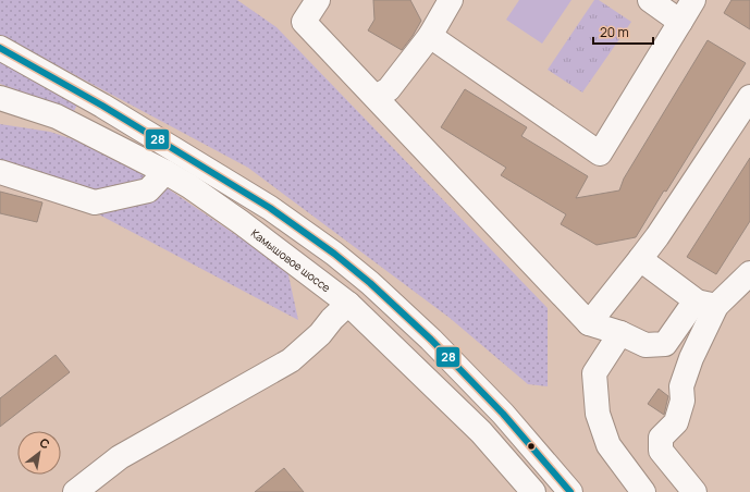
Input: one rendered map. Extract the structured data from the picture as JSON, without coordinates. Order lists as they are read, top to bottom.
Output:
{
  "streets": {
    "main road": ["Камышовое шоссе"]
  },
  "lines": ["transit line 28"],
  "scale_bar": "20 m",
  "north": "top right"
}
